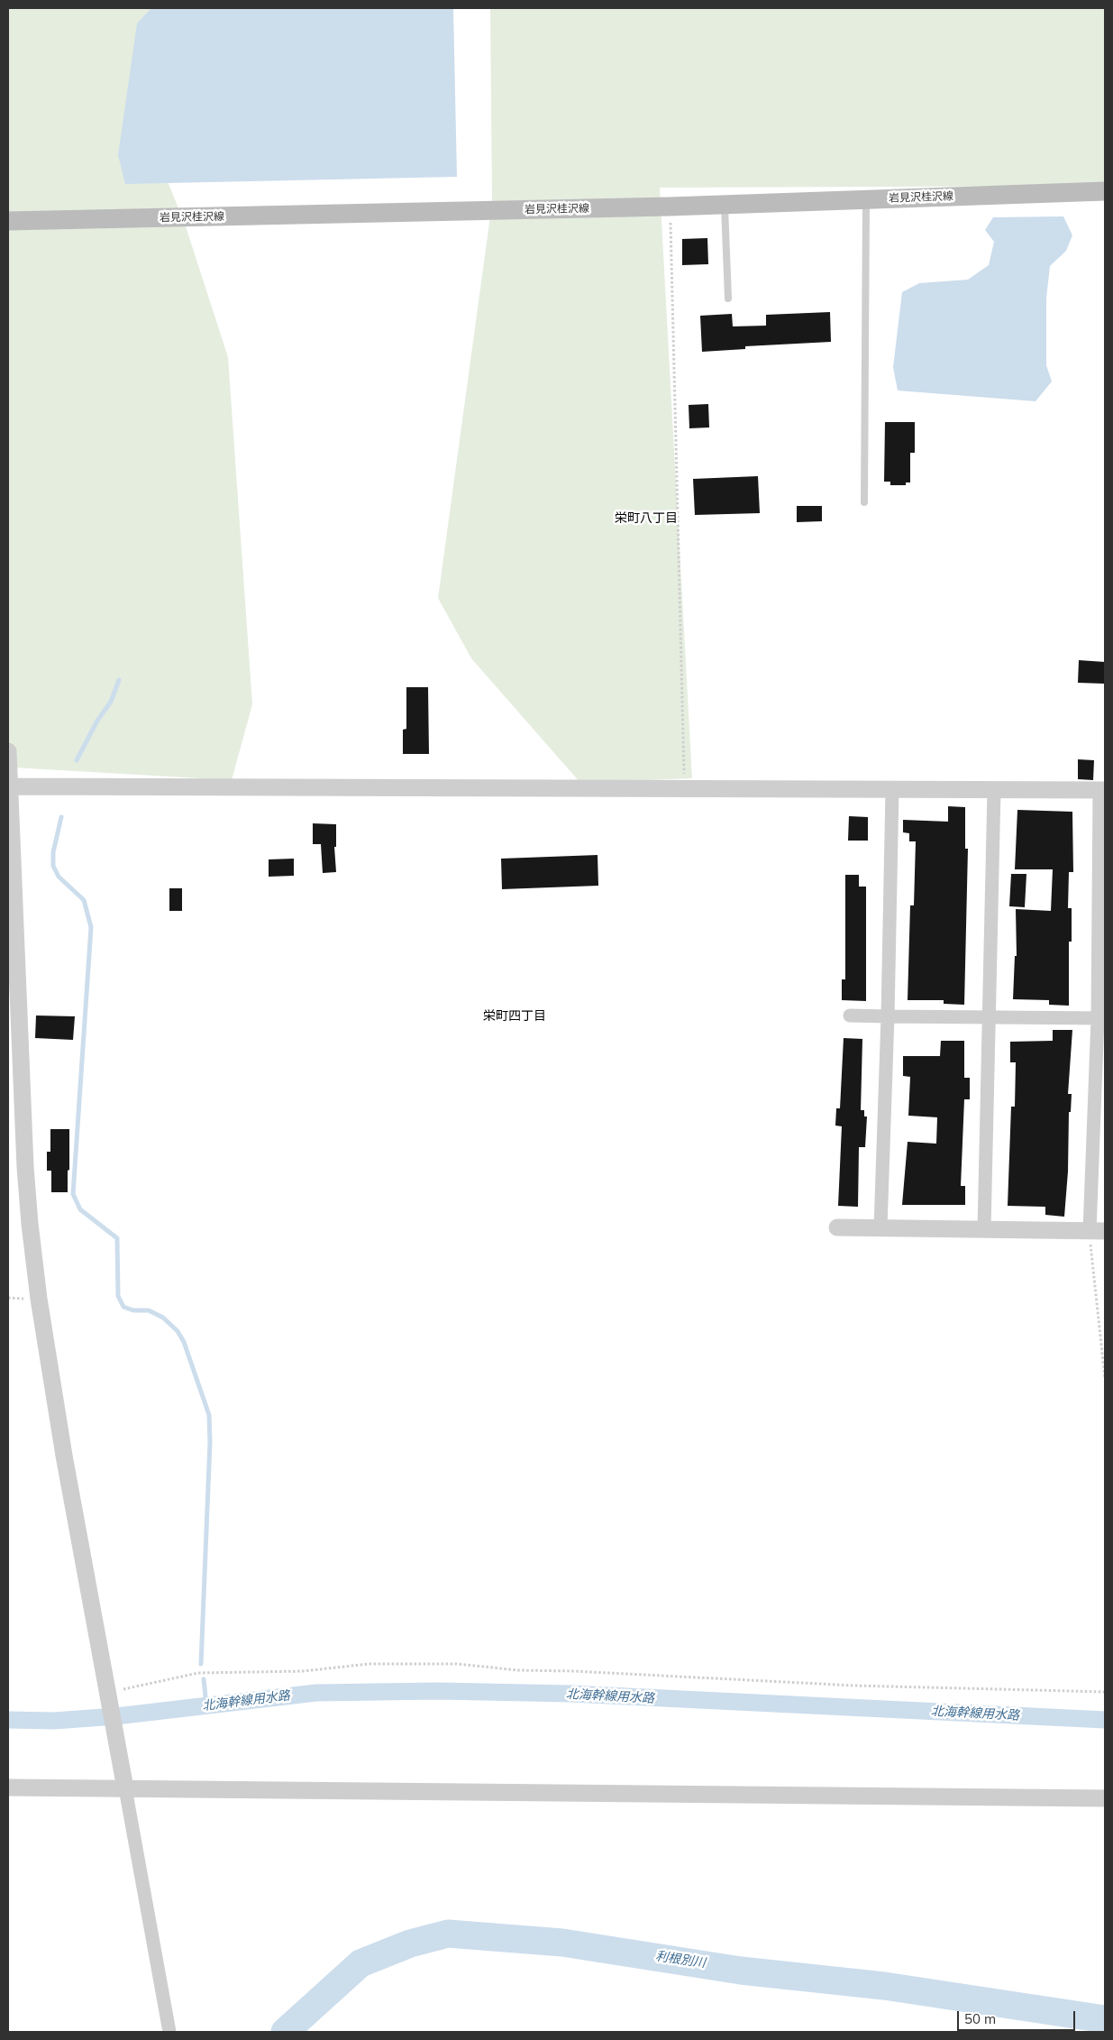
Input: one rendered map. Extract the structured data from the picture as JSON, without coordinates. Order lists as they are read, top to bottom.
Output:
{
  "streets": {
    "main road": ["岩見沢桂沢線"]
  },
  "districts": ["栄町八丁目", "栄町四丁目"],
  "water": ["北海幹線用水路", "利根別川"],
  "scale_bar": "50 m"
}
